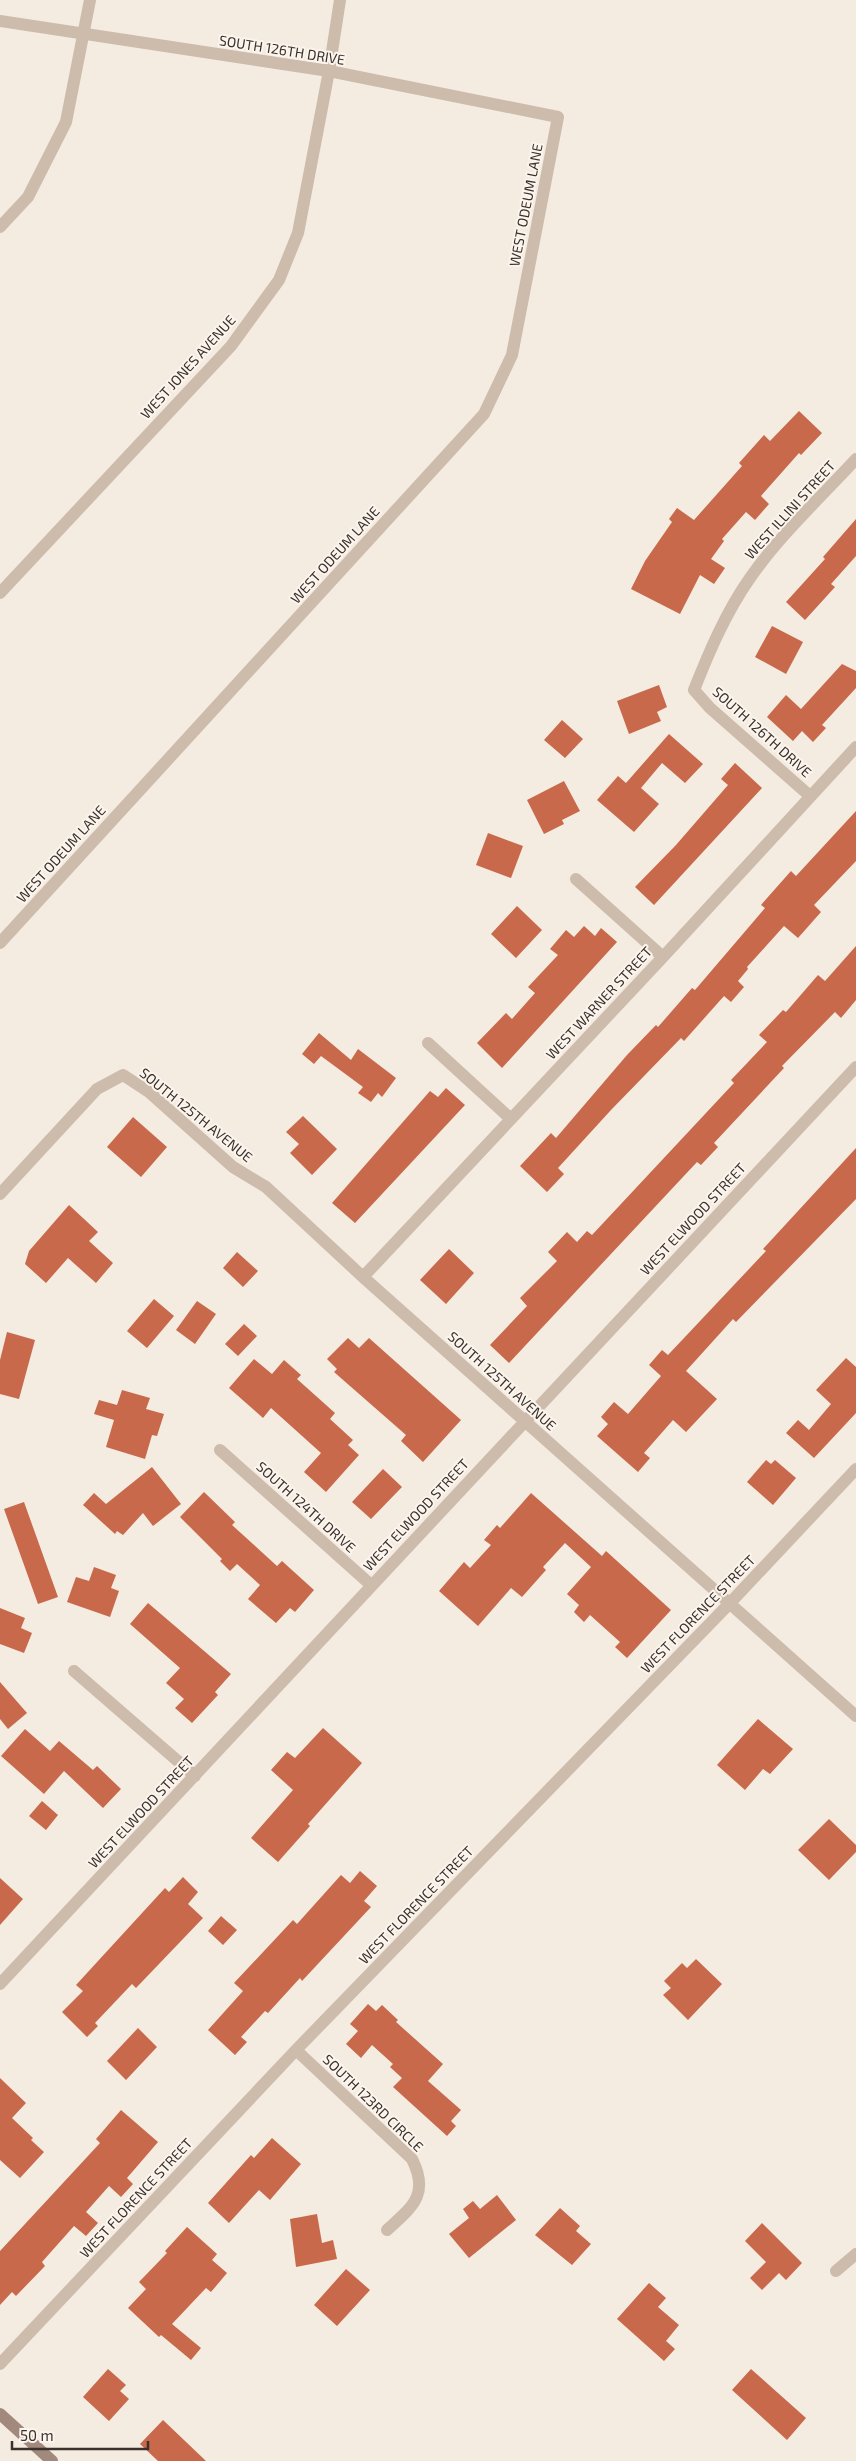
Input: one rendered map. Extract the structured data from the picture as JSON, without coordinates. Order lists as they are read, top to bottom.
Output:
{
  "streets": {
    "street": [
      "SOUTH 126TH DRIVE",
      "WEST ODEUM LANE",
      "WEST JONES AVENUE",
      "WEST ILLINI STREET",
      "WEST WARNER STREET",
      "SOUTH 125TH AVENUE",
      "WEST ELWOOD STREET",
      "SOUTH 124TH DRIVE",
      "WEST FLORENCE STREET",
      "SOUTH 123RD CIRCLE"
    ]
  },
  "crossings": [
    ["SOUTH 126TH DRIVE", "WEST ODEUM LANE"],
    ["SOUTH 126TH DRIVE", "WEST JONES AVENUE"],
    ["SOUTH 126TH DRIVE", "WEST ILLINI STREET"],
    ["SOUTH 126TH DRIVE", "WEST WARNER STREET"],
    ["WEST WARNER STREET", "SOUTH 125TH AVENUE"],
    ["SOUTH 125TH AVENUE", "WEST ELWOOD STREET"],
    ["SOUTH 125TH AVENUE", "WEST FLORENCE STREET"],
    ["WEST ELWOOD STREET", "SOUTH 124TH DRIVE"],
    ["WEST FLORENCE STREET", "SOUTH 123RD CIRCLE"]
  ],
  "scale_bar": "50 m"
}
